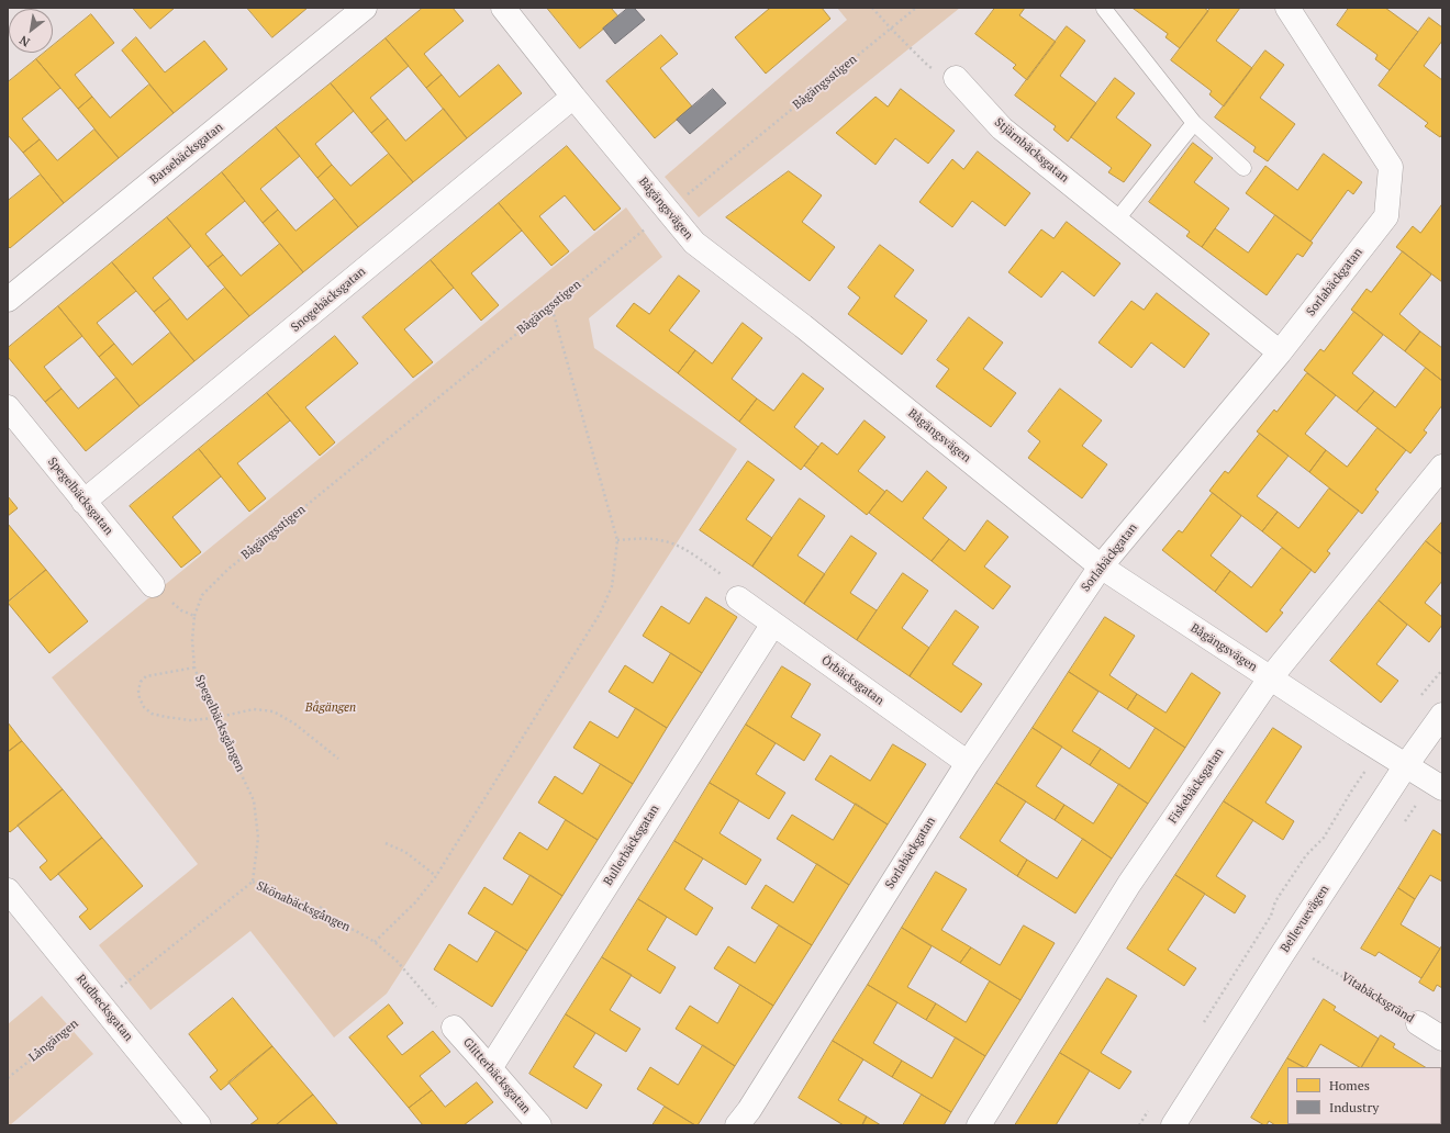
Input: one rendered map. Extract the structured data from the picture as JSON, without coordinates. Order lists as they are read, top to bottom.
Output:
{
  "streets": {
    "street": [
      "Stjärnbäcksgatan",
      "Barsebäcksgatan",
      "Bågängsvägen",
      "Sorlabäckgatan",
      "Snogebäcksgatan",
      "Spegelbäcksgatan",
      "Örbäcksgatan",
      "Fiskebäcksgatan",
      "Bullerbäcksgatan",
      "Bellevuevägen",
      "Vitabäcksgränd",
      "Rudbecksgatan",
      "Glitterbäcksgatan"
    ],
    "path": [
      "Bågängsstigen",
      "Spegelbäcksgången",
      "Skönabäcksgången",
      "Långängen"
    ]
  },
  "crossings": [
    ["Bågängsstigen", "Bågängsvägen"],
    ["Bågängsstigen", "Spegelbäcksgången"],
    ["Stjärnbäcksgatan", "Sorlabäckgatan"],
    ["Bågängsvägen", "Sorlabäckgatan"],
    ["Bågängsvägen", "Snogebäcksgatan"],
    ["Bågängsvägen", "Fiskebäcksgatan"],
    ["Bågängsvägen", "Bellevuevägen"],
    ["Sorlabäckgatan", "Örbäcksgatan"],
    ["Snogebäcksgatan", "Spegelbäcksgatan"],
    ["Örbäcksgatan", "Bullerbäcksgatan"],
    ["Spegelbäcksgången", "Skönabäcksgången"],
    ["Bullerbäcksgatan", "Glitterbäcksgatan"],
    ["Skönabäcksgången", "Rudbecksgatan"],
    ["Skönabäcksgången", "Långängen"],
    ["Skönabäcksgången", "Glitterbäcksgatan"],
    ["Rudbecksgatan", "Långängen"]
  ],
  "parks": ["Bågängen"],
  "legend": ["Homes", "Industry"],
  "north": "bottom left"
}
